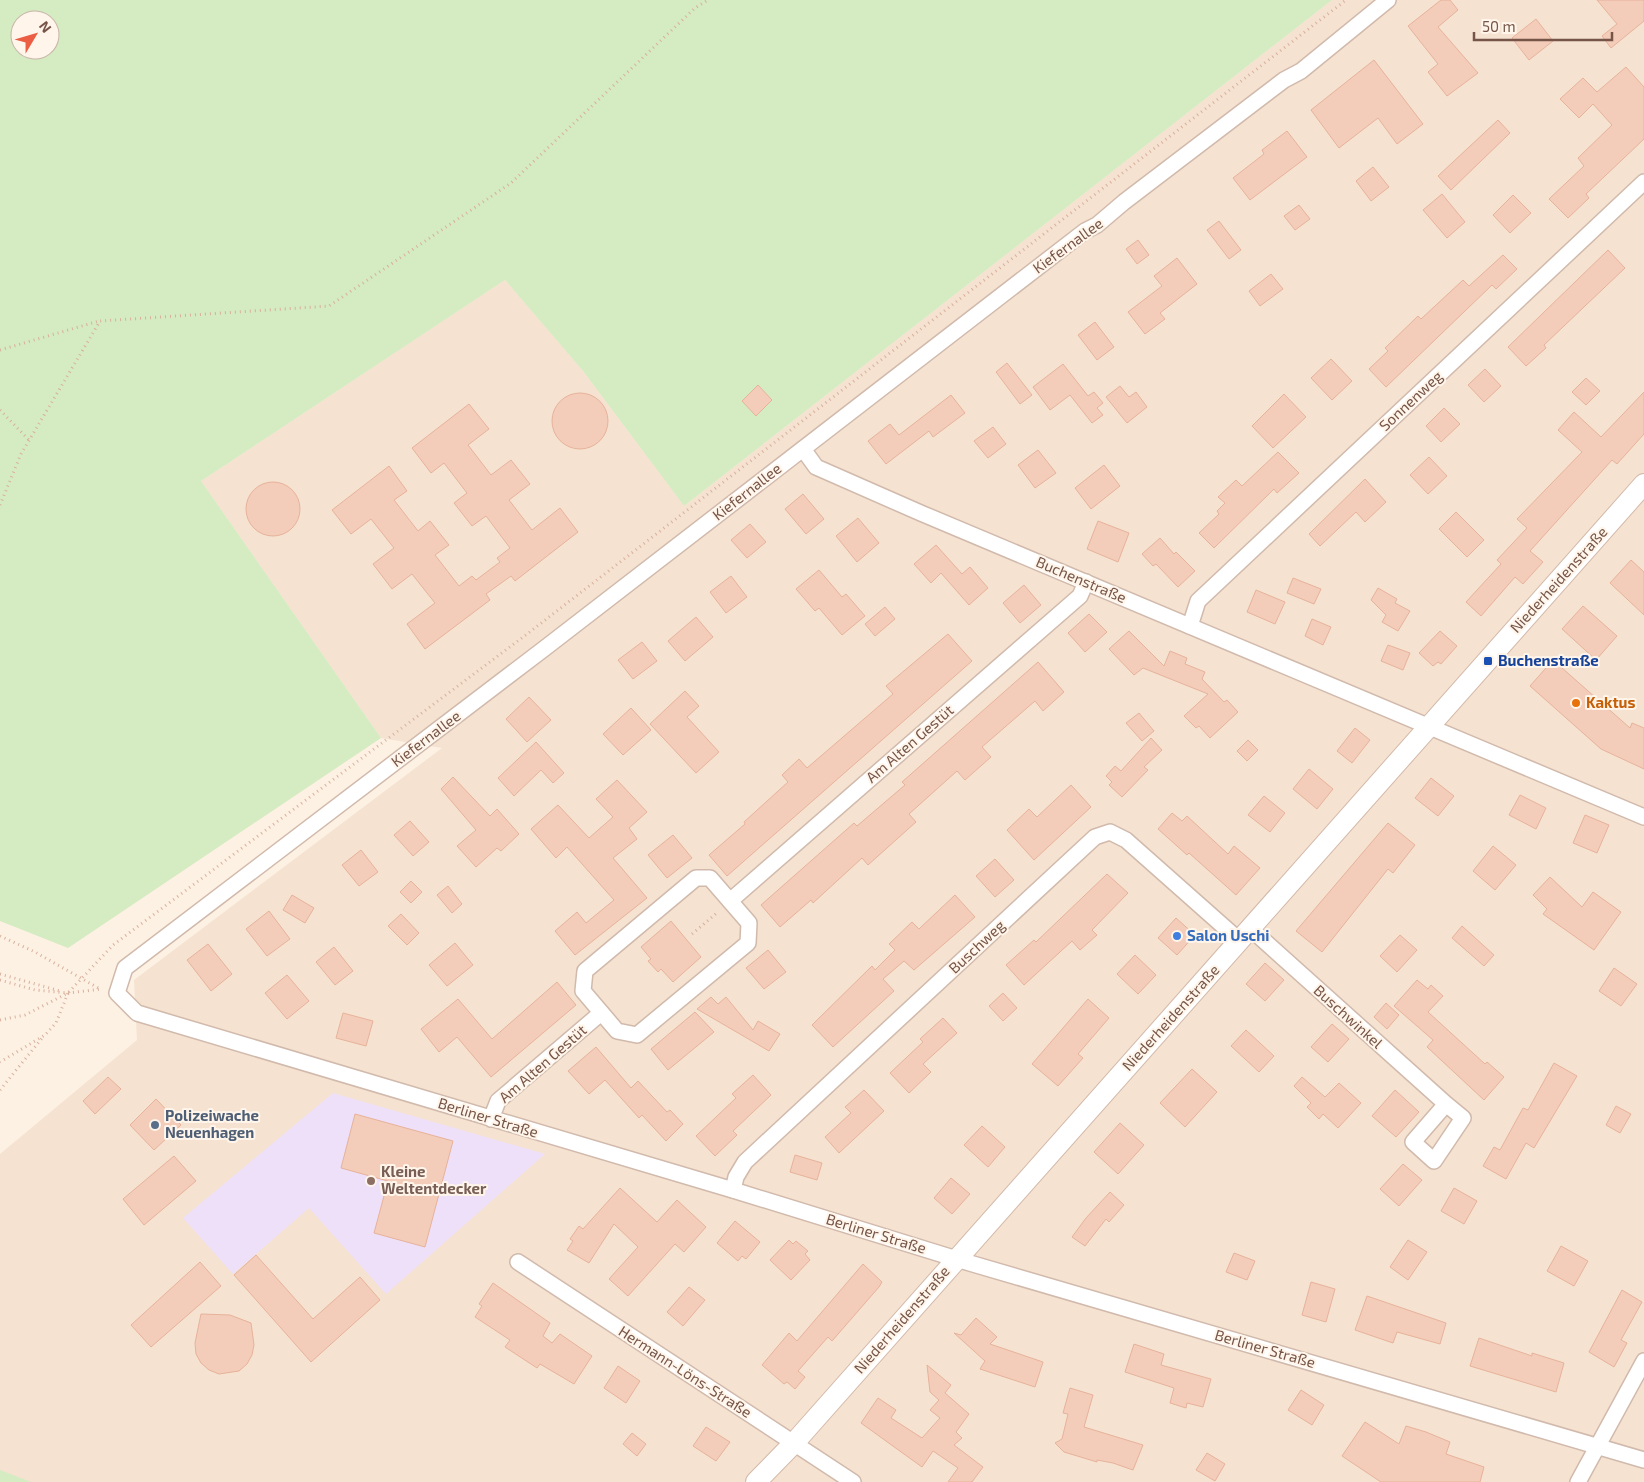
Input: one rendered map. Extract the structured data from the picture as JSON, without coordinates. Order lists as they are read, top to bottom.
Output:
{
  "streets": {
    "street": [
      "Kiefernallee",
      "Sonnenweg",
      "Buchenstraße",
      "Niederheidenstraße",
      "Am Alten Gestüt",
      "Buschweg",
      "Buschwinkel",
      "Berliner Straße",
      "Hermann-Löns-Straße"
    ]
  },
  "crossings": [
    ["Kiefernallee", "Buchenstraße"],
    ["Kiefernallee", "Berliner Straße"],
    ["Sonnenweg", "Buchenstraße"],
    ["Buchenstraße", "Niederheidenstraße"],
    ["Buchenstraße", "Am Alten Gestüt"],
    ["Niederheidenstraße", "Buschweg"],
    ["Niederheidenstraße", "Buschwinkel"],
    ["Niederheidenstraße", "Berliner Straße"],
    ["Niederheidenstraße", "Hermann-Löns-Straße"],
    ["Am Alten Gestüt", "Berliner Straße"],
    ["Buschweg", "Buschwinkel"],
    ["Buschweg", "Berliner Straße"]
  ],
  "places": {
    "transit": ["Buchenstraße"],
    "other": [
      "Kaktus",
      "Salon Uschi",
      "Polizeiwache Neuenhagen",
      "Kleine Weltentdecker"
    ]
  },
  "scale_bar": "50 m",
  "north": "top right"
}
